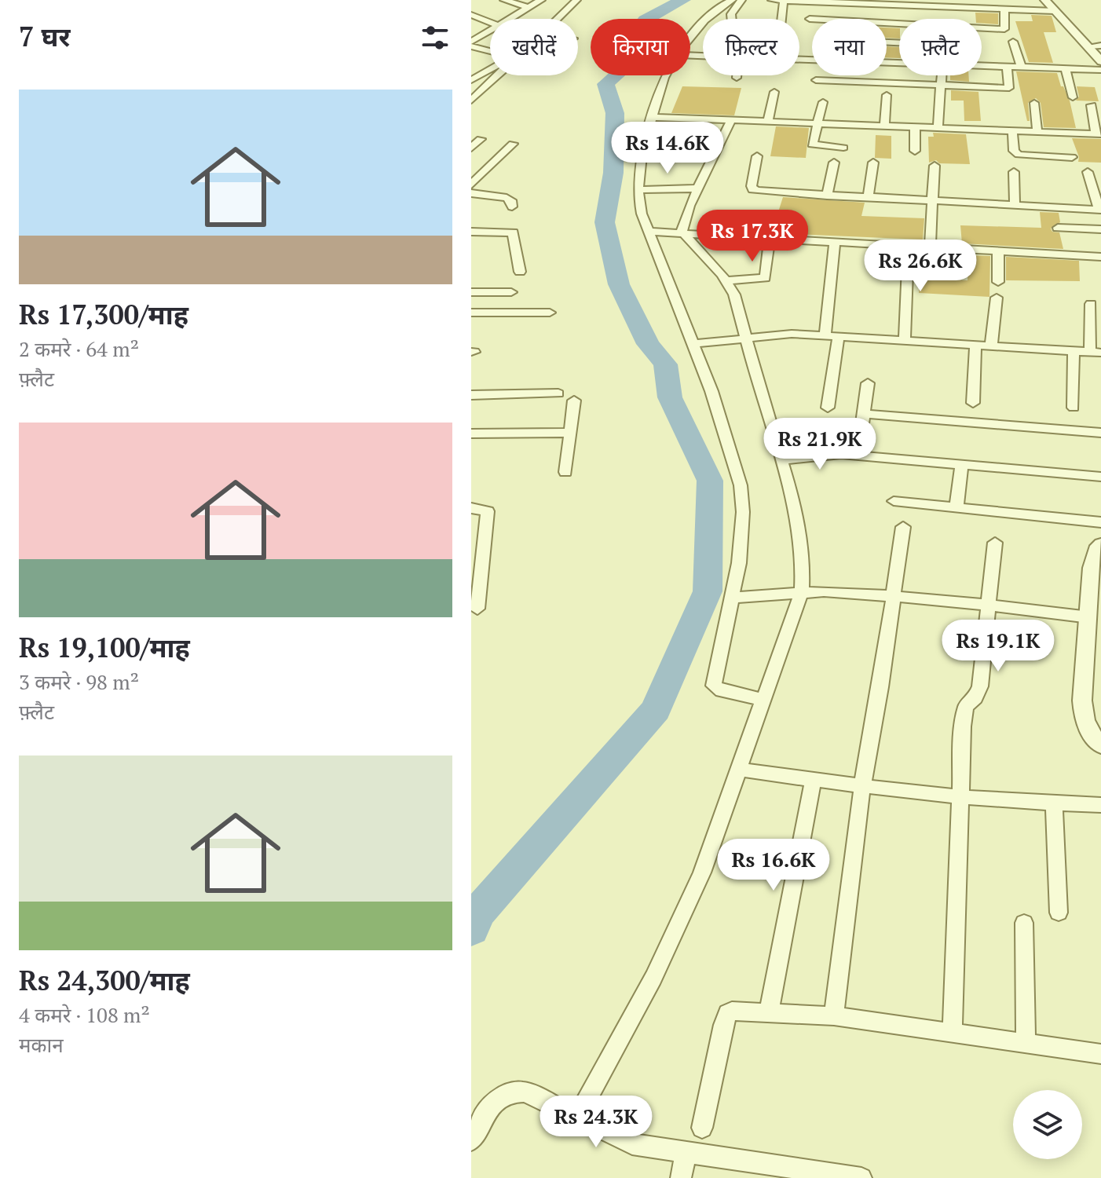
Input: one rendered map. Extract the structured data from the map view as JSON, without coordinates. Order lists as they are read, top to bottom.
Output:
{
  "page": {
    "heading": "7 घर",
    "chip": [
      "खरीदें",
      "किराया",
      "फ़िल्टर",
      "नया",
      "फ़्लैट"
    ],
    "list": [
      {
        "name": "Rs 17,300/माह",
        "note": "2 कमरे · 64 m² · फ़्लैट"
      },
      {
        "name": "Rs 19,100/माह",
        "note": "3 कमरे · 98 m² · फ़्लैट"
      },
      {
        "name": "Rs 24,300/माह",
        "note": "4 कमरे · 108 m² · मकान"
      }
    ],
    "price": [
      "Rs 14.6K",
      "Rs 17.3K",
      "Rs 26.6K",
      "Rs 21.9K",
      "Rs 19.1K",
      "Rs 16.6K",
      "Rs 24.3K"
    ]
  }
}
